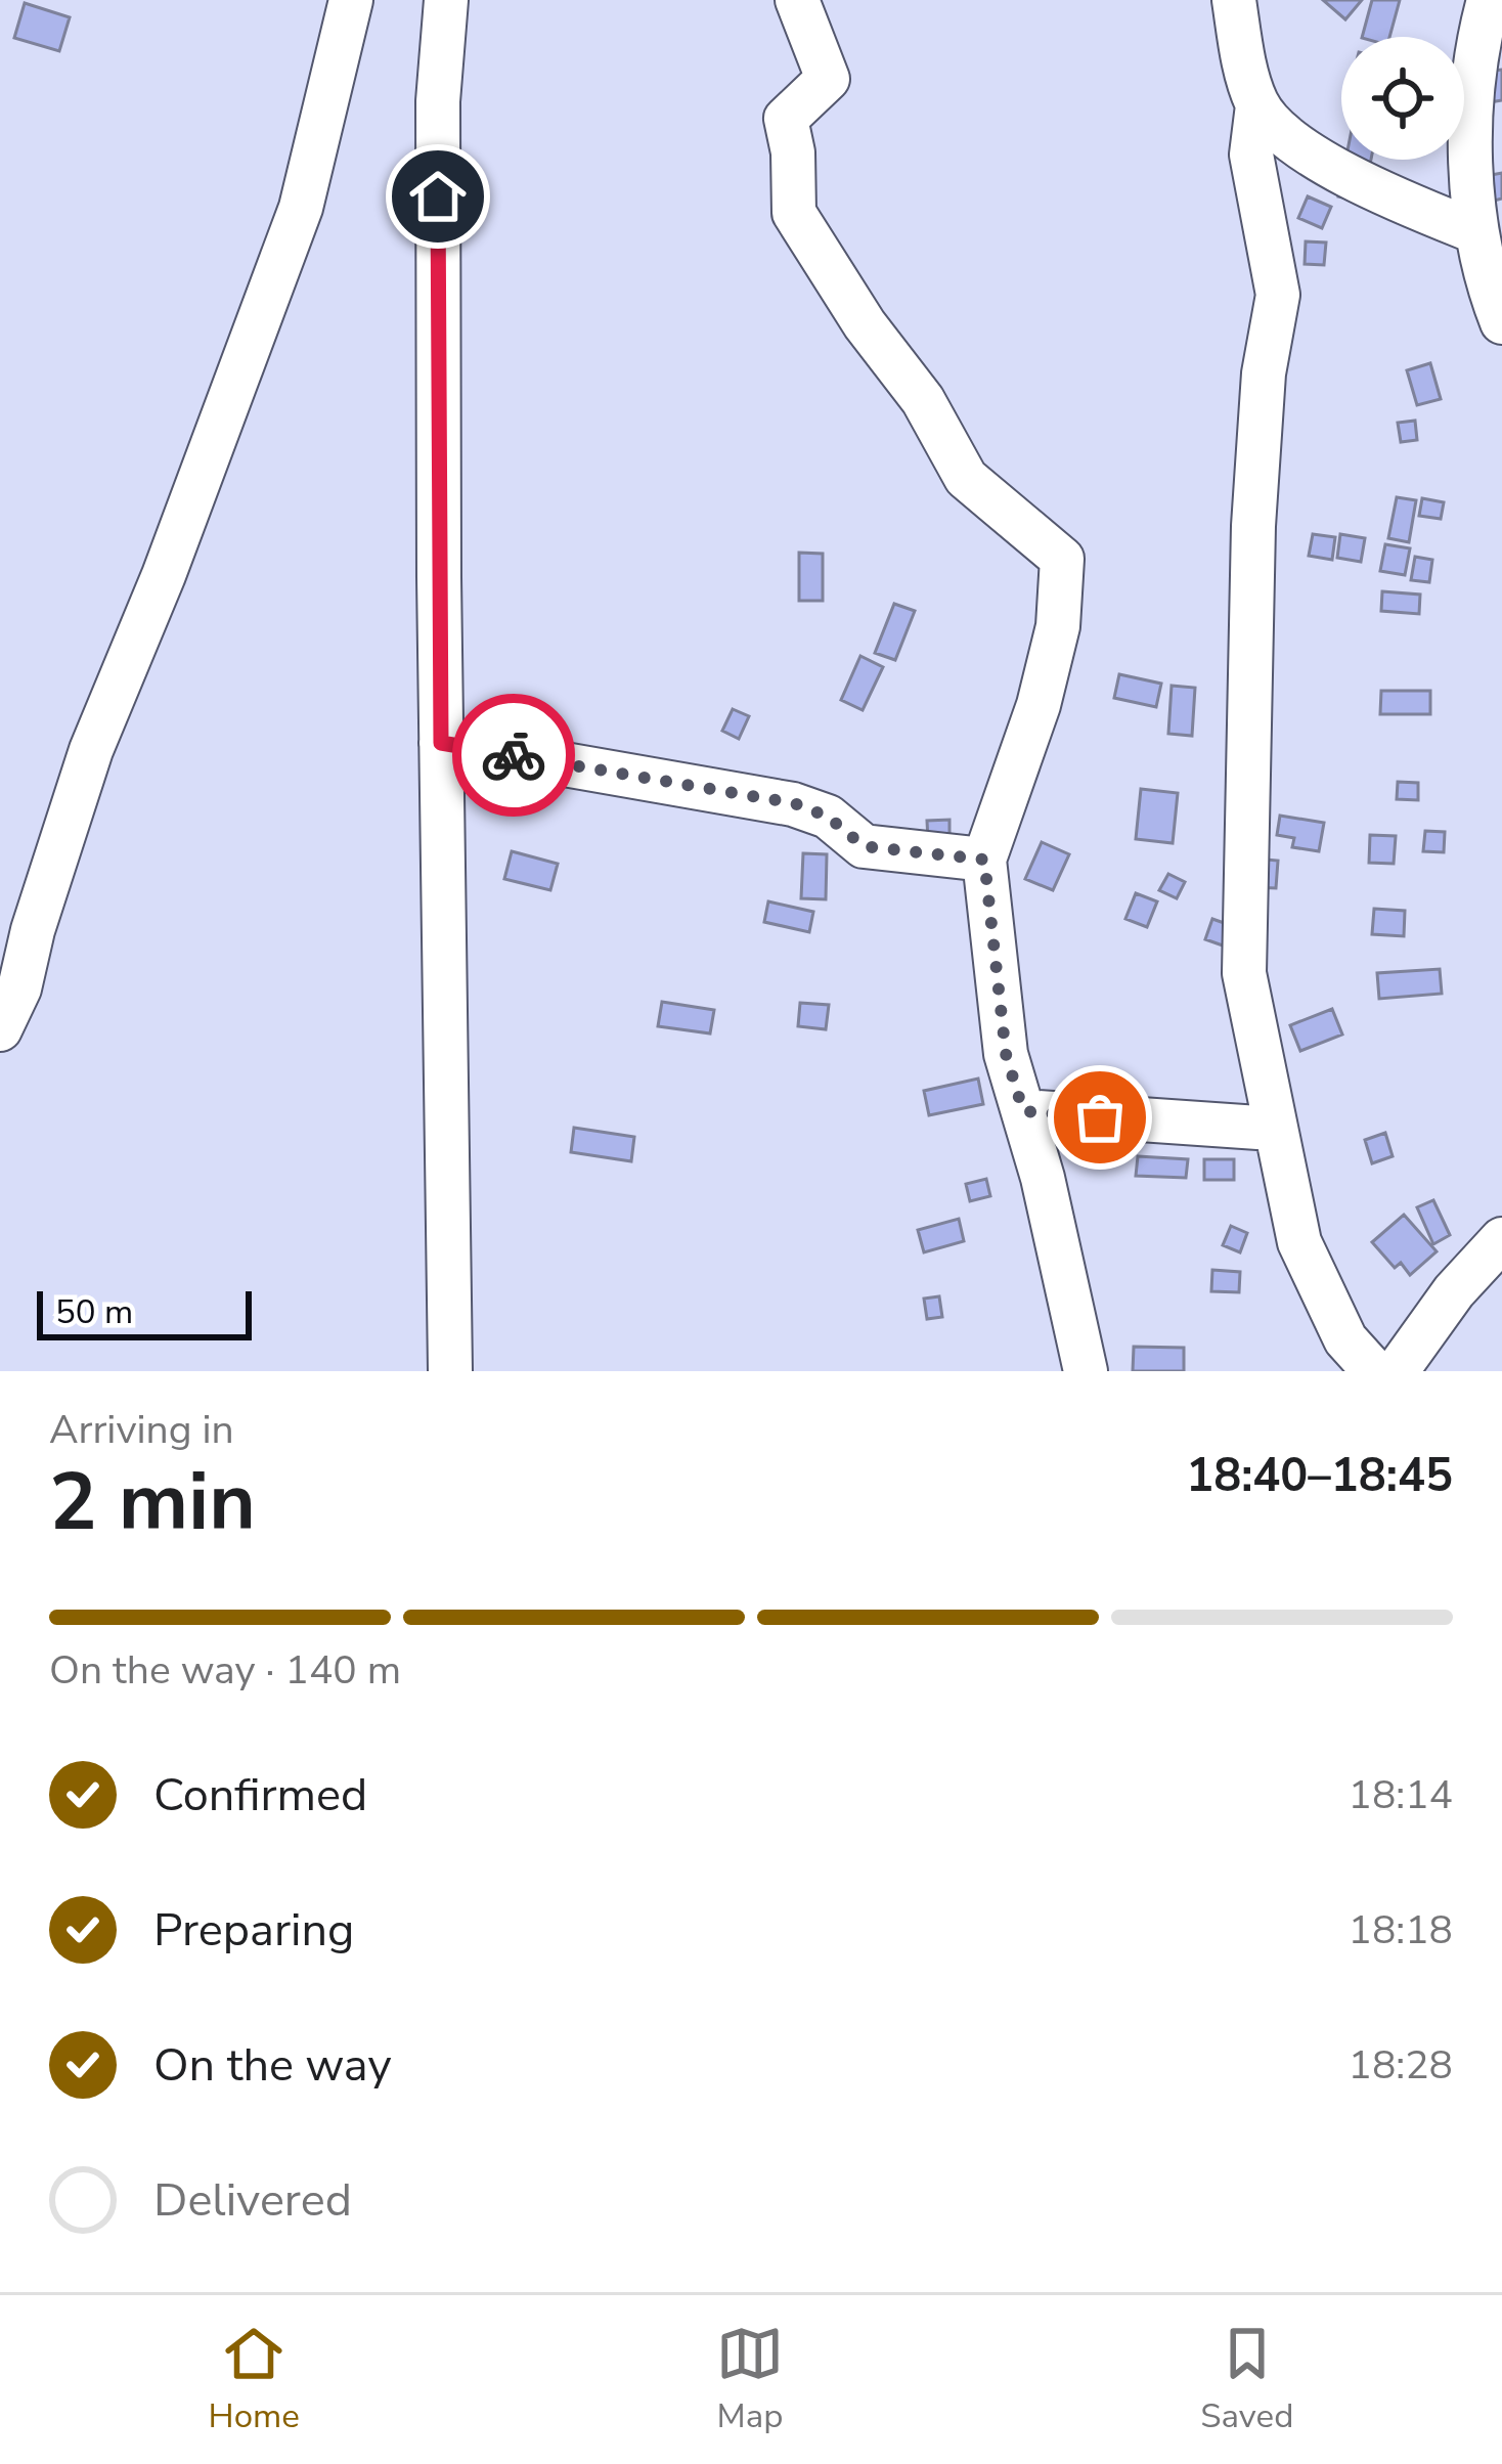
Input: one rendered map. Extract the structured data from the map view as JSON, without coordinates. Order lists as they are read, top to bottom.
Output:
{
  "scale_bar": "50 m",
  "page": {
    "scale": "50 m",
    "heading": ["2 min", "Arriving in", "18:40–18:45"],
    "bar": "On the way · 140 m",
    "list": [
      ["Confirmed", "18:14"],
      ["Preparing", "18:18"],
      ["On the way", "18:28"],
      "Delivered"
    ],
    "tabs": ["Home", "Map", "Saved"]
  }
}
